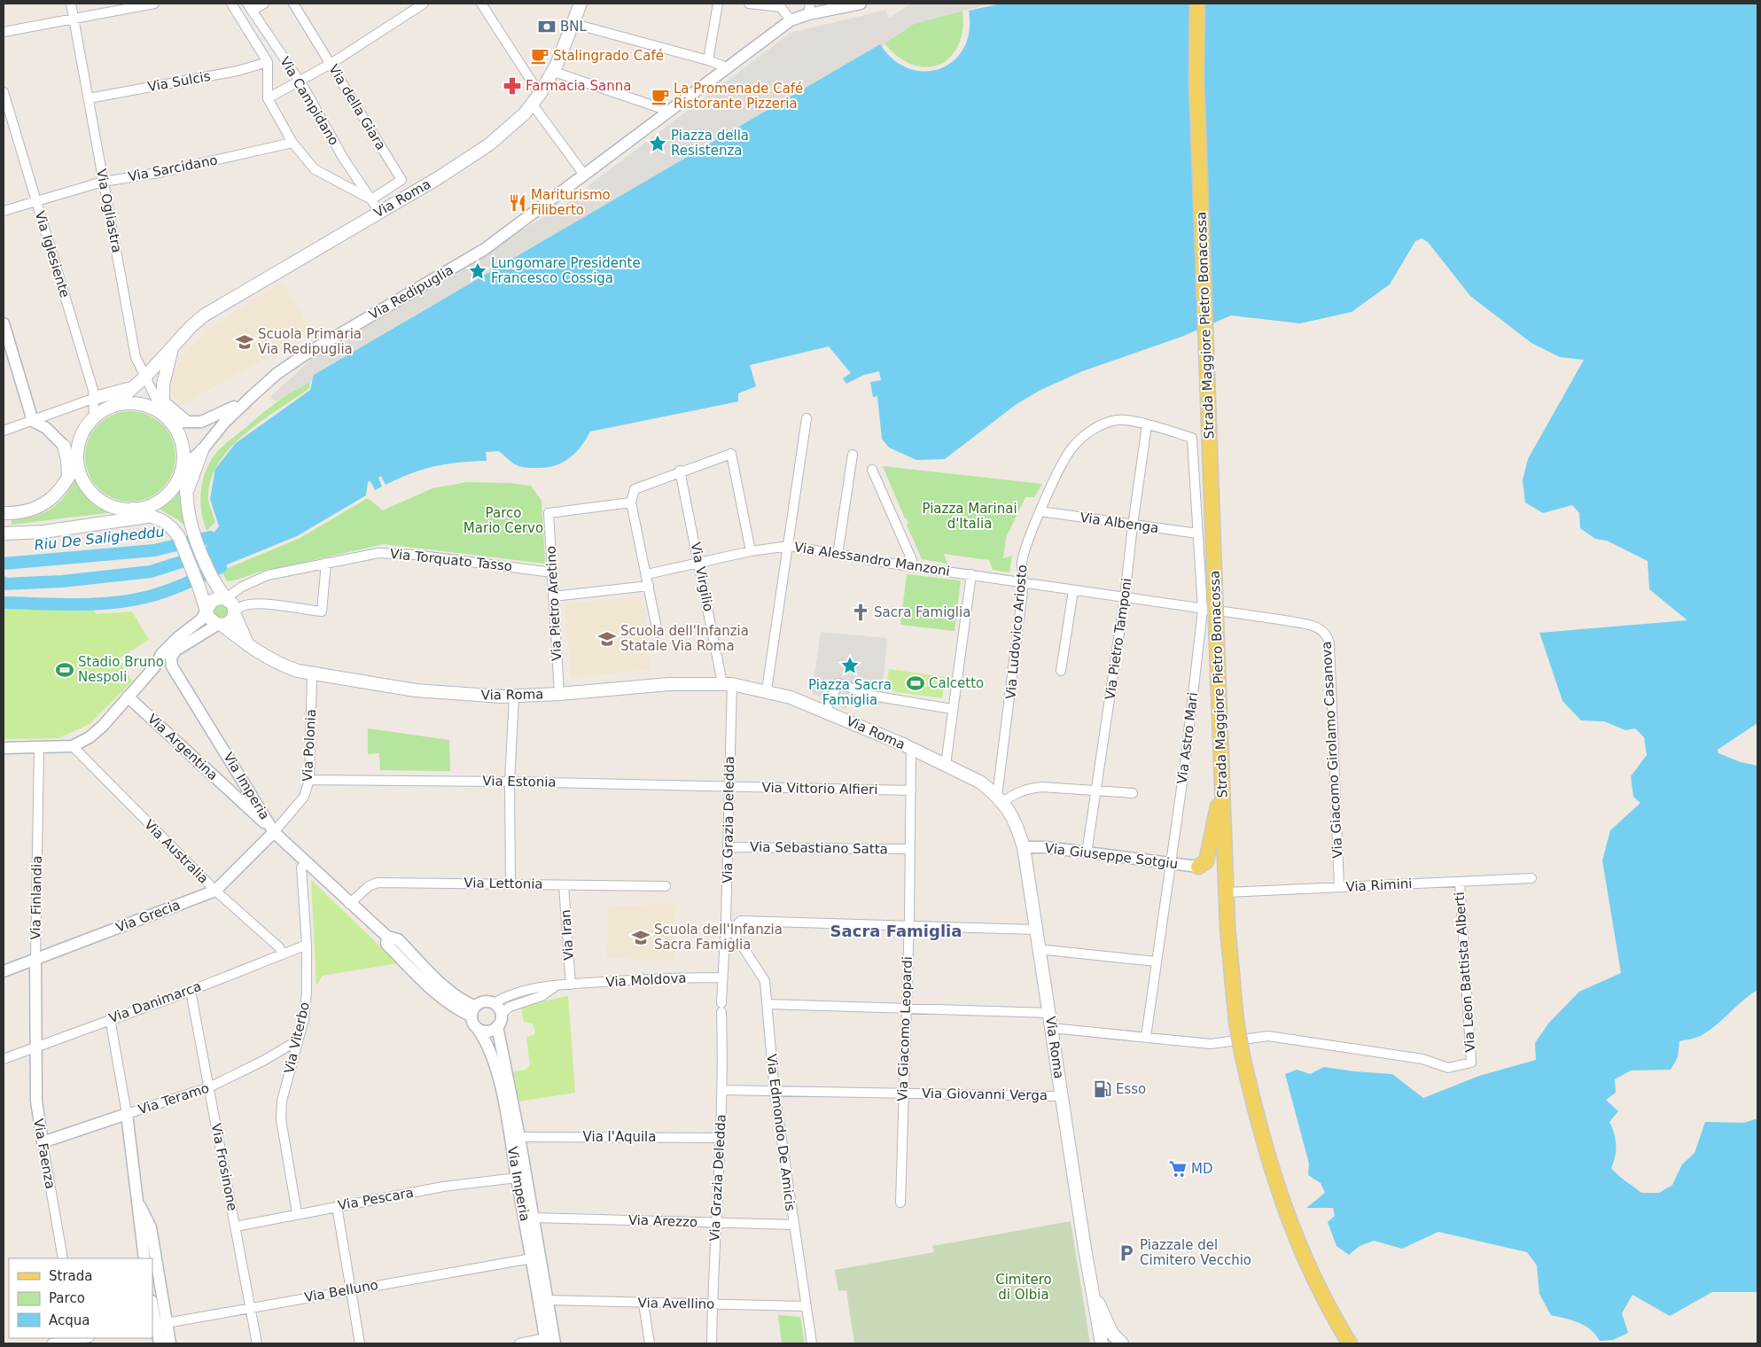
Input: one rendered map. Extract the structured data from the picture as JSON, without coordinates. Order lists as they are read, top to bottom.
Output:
{
  "streets": {
    "main road": ["Via Roma", "Strada Maggiore Pietro Bonacossa"],
    "street": [
      "Via Sulcis",
      "Via Campidano",
      "Via della Giara",
      "Via Sarcidano",
      "Via Ogliastra",
      "Via Iglesiente",
      "Via Redipuglia",
      "Via Albenga",
      "Via Alessandro Manzoni",
      "Via Torquato Tasso",
      "Via Virgilio",
      "Via Pietro Aretino",
      "Via Ludovico Ariosto",
      "Via Pietro Tamponi",
      "Via Astro Mari",
      "Via Polonia",
      "Via Argentina",
      "Via Giacomo Girolamo Casanova",
      "Via Estonia",
      "Via Imperia",
      "Via Vittorio Alfieri",
      "Via Grazia Deledda",
      "Via Sebastiano Satta",
      "Via Australia",
      "Via Giuseppe Sotgiu",
      "Via Lettonia",
      "Via Rimini",
      "Via Finlandia",
      "Via Grecia",
      "Via Iran",
      "Via Leon Battista Alberti",
      "Via Moldova",
      "Via Danimarca",
      "Via Giacomo Leopardi",
      "Via Viterbo",
      "Via Giovanni Verga",
      "Via Teramo",
      "Via Edmondo De Amicis",
      "Via l'Aquila",
      "Via Faenza",
      "Via Frosinone",
      "Via Pescara",
      "Via Arezzo",
      "Via Belluno",
      "Via Avellino"
    ]
  },
  "crossings": [
    ["Via Sulcis", "Via Campidano"],
    ["Via Sulcis", "Via Ogliastra"],
    ["Via Campidano", "Via della Giara"],
    ["Via Campidano", "Via Sarcidano"],
    ["Via Campidano", "Via Roma"],
    ["Via Sarcidano", "Via Ogliastra"],
    ["Via Sarcidano", "Via Iglesiente"],
    ["Via Roma", "Via Ogliastra"],
    ["Via Roma", "Via Iglesiente"],
    ["Via Roma", "Via Redipuglia"],
    ["Via Roma", "Via Torquato Tasso"],
    ["Via Roma", "Via Virgilio"],
    ["Via Roma", "Via Pietro Aretino"],
    ["Via Roma", "Via Ludovico Ariosto"],
    ["Via Roma", "Via Polonia"],
    ["Via Roma", "Via Grazia Deledda"],
    ["Via Roma", "Via Giuseppe Sotgiu"],
    ["Via Roma", "Via Giacomo Leopardi"],
    ["Via Roma", "Via Giovanni Verga"],
    ["Via Ogliastra", "Via Iglesiente"],
    ["Via Ogliastra", "Via Redipuglia"],
    ["Via Iglesiente", "Via Redipuglia"],
    ["Strada Maggiore Pietro Bonacossa", "Via Rimini"],
    ["Via Albenga", "Via Ludovico Ariosto"],
    ["Via Albenga", "Via Pietro Tamponi"],
    ["Via Albenga", "Via Astro Mari"],
    ["Via Alessandro Manzoni", "Via Virgilio"],
    ["Via Alessandro Manzoni", "Via Ludovico Ariosto"],
    ["Via Alessandro Manzoni", "Via Pietro Tamponi"],
    ["Via Alessandro Manzoni", "Via Astro Mari"],
    ["Via Alessandro Manzoni", "Via Giacomo Girolamo Casanova"],
    ["Via Torquato Tasso", "Via Pietro Aretino"],
    ["Via Virgilio", "Via Grazia Deledda"],
    ["Via Ludovico Ariosto", "Via Pietro Tamponi"],
    ["Via Ludovico Ariosto", "Via Astro Mari"],
    ["Via Pietro Tamponi", "Via Giuseppe Sotgiu"],
    ["Via Astro Mari", "Via Giacomo Girolamo Casanova"],
    ["Via Astro Mari", "Via Giuseppe Sotgiu"],
    ["Via Astro Mari", "Via Leon Battista Alberti"],
    ["Via Polonia", "Via Argentina"],
    ["Via Polonia", "Via Estonia"],
    ["Via Polonia", "Via Imperia"],
    ["Via Polonia", "Via Grecia"],
    ["Via Argentina", "Via Imperia"],
    ["Via Argentina", "Via Grecia"],
    ["Via Giacomo Girolamo Casanova", "Via Rimini"],
    ["Via Estonia", "Via Vittorio Alfieri"],
    ["Via Estonia", "Via Grazia Deledda"],
    ["Via Imperia", "Via Lettonia"],
    ["Via Imperia", "Via Grecia"],
    ["Via Imperia", "Via Viterbo"],
    ["Via Imperia", "Via l'Aquila"],
    ["Via Imperia", "Via Pescara"],
    ["Via Imperia", "Via Arezzo"],
    ["Via Imperia", "Via Belluno"],
    ["Via Imperia", "Via Avellino"],
    ["Via Vittorio Alfieri", "Via Grazia Deledda"],
    ["Via Vittorio Alfieri", "Via Giacomo Leopardi"],
    ["Via Grazia Deledda", "Via Sebastiano Satta"],
    ["Via Grazia Deledda", "Via Moldova"],
    ["Via Grazia Deledda", "Via Giovanni Verga"],
    ["Via Grazia Deledda", "Via Edmondo De Amicis"],
    ["Via Grazia Deledda", "Via l'Aquila"],
    ["Via Grazia Deledda", "Via Arezzo"],
    ["Via Grazia Deledda", "Via Avellino"],
    ["Via Sebastiano Satta", "Via Giacomo Leopardi"],
    ["Via Australia", "Via Grecia"],
    ["Via Australia", "Via Danimarca"],
    ["Via Lettonia", "Via Iran"],
    ["Via Rimini", "Via Leon Battista Alberti"],
    ["Via Finlandia", "Via Grecia"],
    ["Via Finlandia", "Via Danimarca"],
    ["Via Finlandia", "Via Faenza"],
    ["Via Iran", "Via Moldova"],
    ["Via Danimarca", "Via Viterbo"],
    ["Via Danimarca", "Via Faenza"],
    ["Via Danimarca", "Via Frosinone"],
    ["Via Giacomo Leopardi", "Via Giovanni Verga"],
    ["Via Viterbo", "Via Teramo"],
    ["Via Viterbo", "Via Pescara"],
    ["Via Giovanni Verga", "Via Edmondo De Amicis"],
    ["Via Teramo", "Via Faenza"],
    ["Via Teramo", "Via Frosinone"],
    ["Via Edmondo De Amicis", "Via Arezzo"],
    ["Via Edmondo De Amicis", "Via Avellino"],
    ["Via Frosinone", "Via Pescara"],
    ["Via Frosinone", "Via Belluno"]
  ],
  "districts": ["Sacra Famiglia"],
  "water": ["Riu De Saligheddu"],
  "parks": ["Piazza Marinai d'Italia", "Parco Mario Cervo", "Cimitero di Olbia"],
  "places": {
    "bank": ["BNL"],
    "cafe": ["Stalingrado Café", "La Promenade Café Ristorante Pizzeria"],
    "pharmacy": ["Farmacia Sanna"],
    "place": ["Piazza della Resistenza", "Lungomare Presidente Francesco Cossiga", "Piazza Sacra Famiglia"],
    "restaurant": ["Mariturismo Filiberto"],
    "school or university": ["Scuola Primaria Via Redipuglia", "Scuola dell'Infanzia Statale Via Roma", "Scuola dell'Infanzia Sacra Famiglia"],
    "church": ["Sacra Famiglia"],
    "sports": ["Stadio Bruno Nespoli", "Calcetto"],
    "fuel station": ["Esso"],
    "supermarket": ["MD"],
    "parking": ["Piazzale del Cimitero Vecchio"]
  },
  "legend": ["Strada", "Parco", "Acqua"]
}
